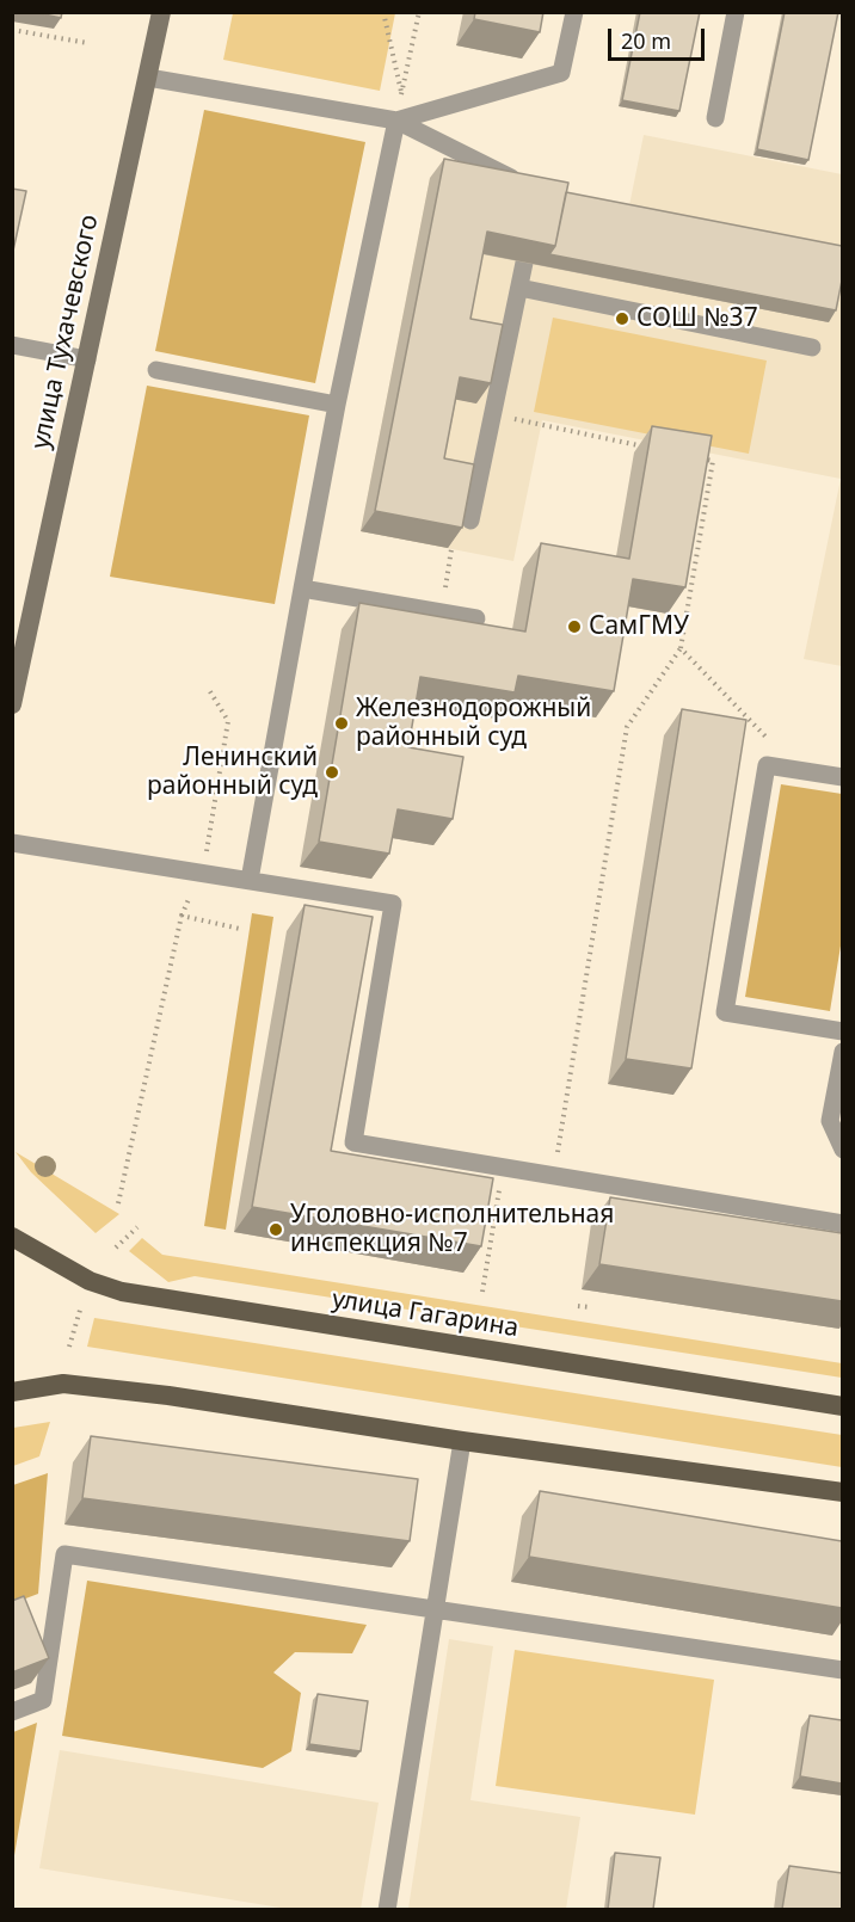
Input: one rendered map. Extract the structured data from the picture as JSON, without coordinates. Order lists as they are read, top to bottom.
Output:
{
  "streets": {
    "main road": ["улица Тухачевского", "улица Гагарина"]
  },
  "places": [
    "СОШ №37",
    "СамГМУ",
    "Железнодорожный районный суд",
    "Ленинский районный суд",
    "Уголовно-исполнительная инспекция №7"
  ],
  "scale_bar": "20 m"
}
